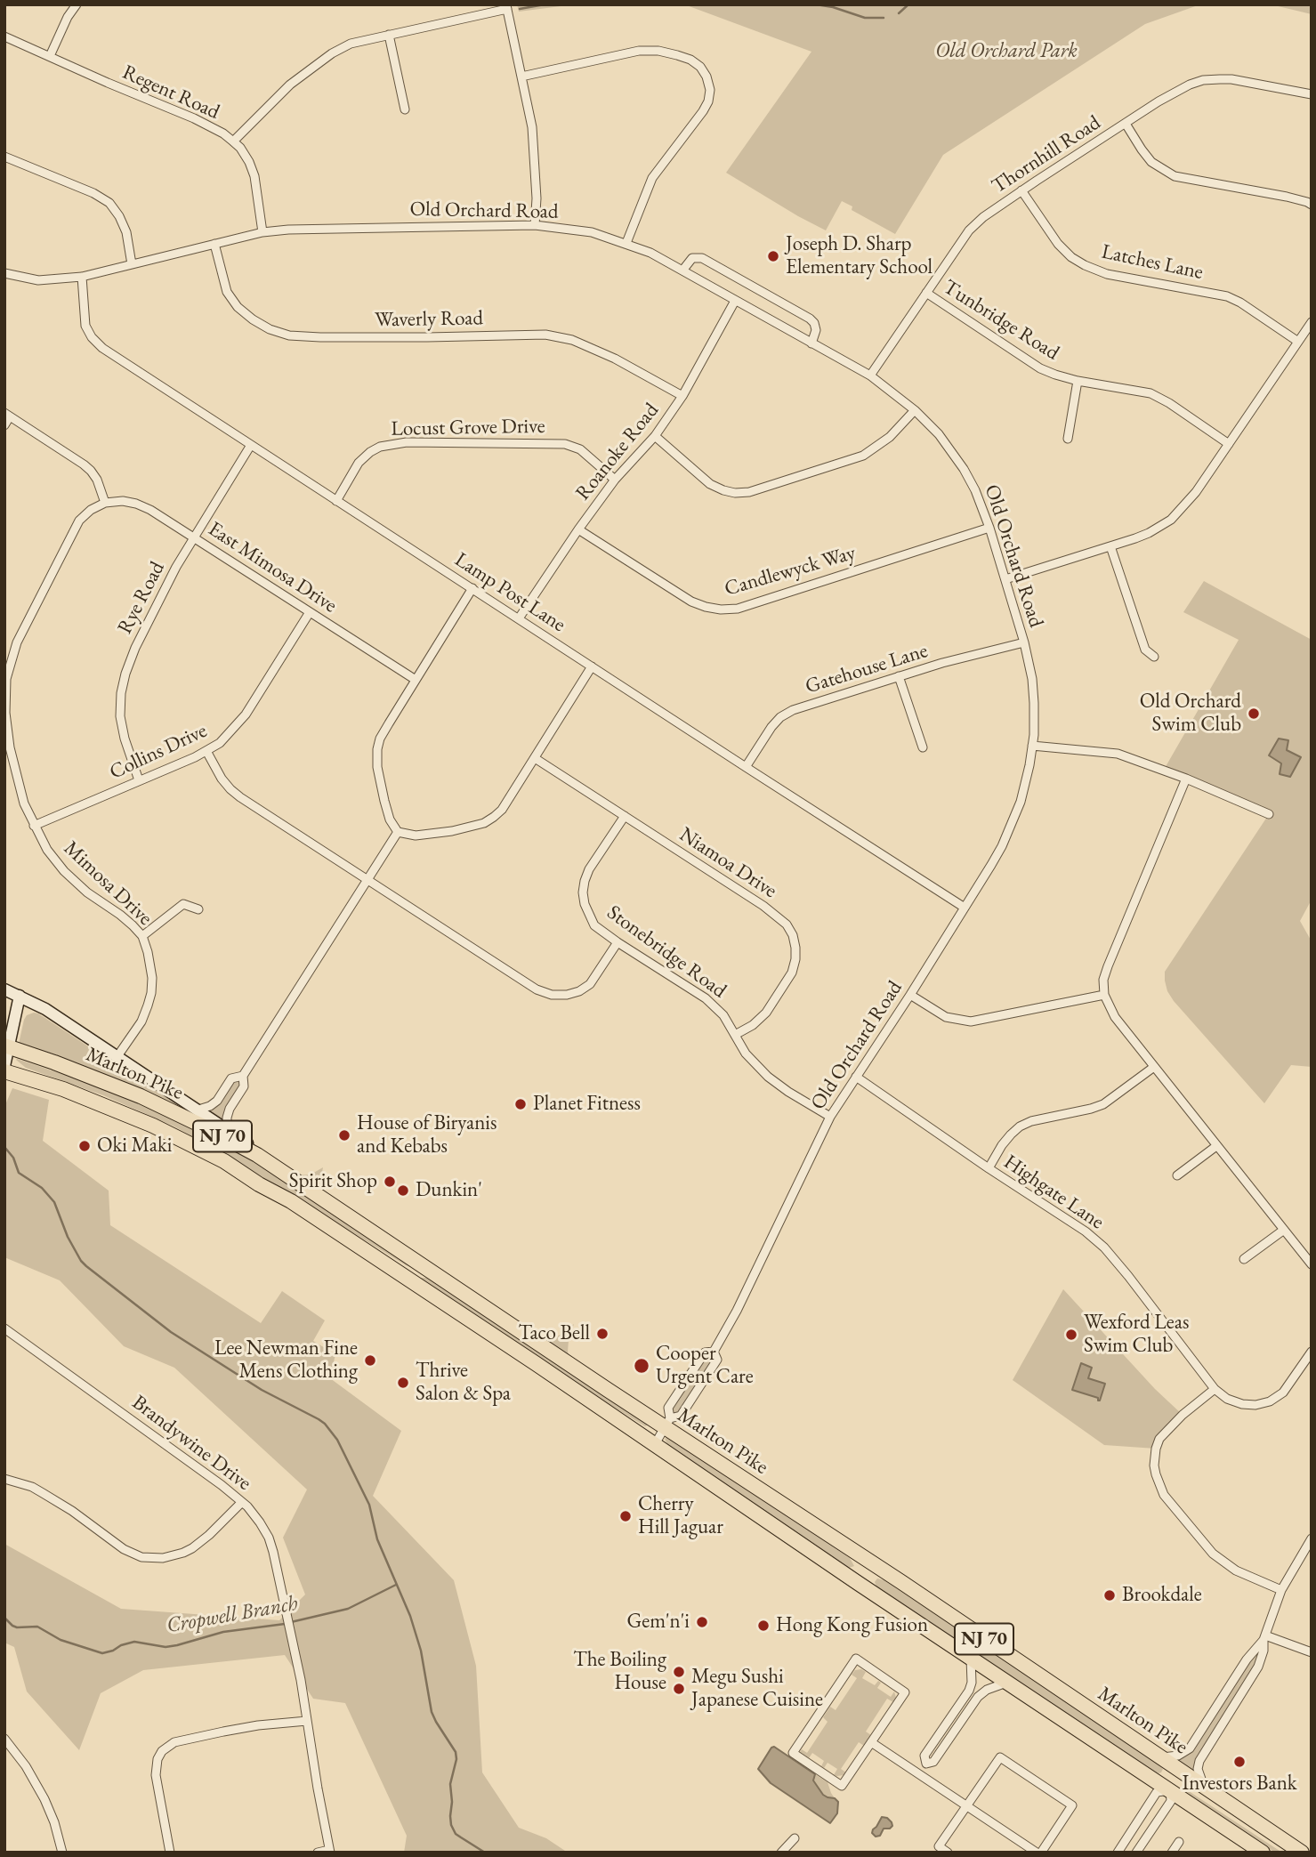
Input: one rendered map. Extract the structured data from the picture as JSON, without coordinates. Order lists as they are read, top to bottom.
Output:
{
  "streets": {
    "highway": ["Marlton Pike", "NJ 70"],
    "street": [
      "Regent Road",
      "Thornhill Road",
      "Old Orchard Road",
      "Latches Lane",
      "Waverly Road",
      "Tunbridge Road",
      "Locust Grove Drive",
      "Roanoke Road",
      "East Mimosa Drive",
      "Candlewyck Way",
      "Lamp Post Lane",
      "Rye Road",
      "Gatehouse Lane",
      "Collins Drive",
      "Niamoa Drive",
      "Mimosa Drive",
      "Stonebridge Road",
      "Highgate Lane",
      "Brandywine Drive"
    ]
  },
  "crossings": [
    ["Regent Road", "Old Orchard Road"],
    ["Thornhill Road", "Old Orchard Road"],
    ["Thornhill Road", "Latches Lane"],
    ["Thornhill Road", "Tunbridge Road"],
    ["Old Orchard Road", "Waverly Road"],
    ["Old Orchard Road", "Roanoke Road"],
    ["Old Orchard Road", "Candlewyck Way"],
    ["Old Orchard Road", "Lamp Post Lane"],
    ["Old Orchard Road", "Gatehouse Lane"],
    ["Old Orchard Road", "Stonebridge Road"],
    ["Old Orchard Road", "Marlton Pike"],
    ["Old Orchard Road", "Highgate Lane"],
    ["Waverly Road", "Roanoke Road"],
    ["Locust Grove Drive", "Roanoke Road"],
    ["Locust Grove Drive", "Lamp Post Lane"],
    ["Roanoke Road", "Candlewyck Way"],
    ["Roanoke Road", "Lamp Post Lane"],
    ["East Mimosa Drive", "Rye Road"],
    ["East Mimosa Drive", "Collins Drive"],
    ["East Mimosa Drive", "Mimosa Drive"],
    ["Lamp Post Lane", "Rye Road"],
    ["Lamp Post Lane", "Gatehouse Lane"],
    ["Rye Road", "Collins Drive"],
    ["Collins Drive", "Mimosa Drive"],
    ["Niamoa Drive", "Stonebridge Road"]
  ],
  "water": ["Cropwell Branch"],
  "parks": ["Old Orchard Park"],
  "places": [
    "Joseph D. Sharp Elementary School",
    "Old Orchard Swim Club",
    "Planet Fitness",
    "House of Biryanis and Kebabs",
    "Oki Maki",
    "Spirit Shop",
    "Dunkin'",
    "Taco Bell",
    "Wexford Leas Swim Club",
    "Lee Newman Fine Mens Clothing",
    "Cooper Urgent Care",
    "Thrive Salon & Spa",
    "Cherry Hill Jaguar",
    "Brookdale",
    "Gem'n'i",
    "Hong Kong Fusion",
    "The Boiling House",
    "Megu Sushi Japanese Cuisine",
    "Investors Bank"
  ]
}
